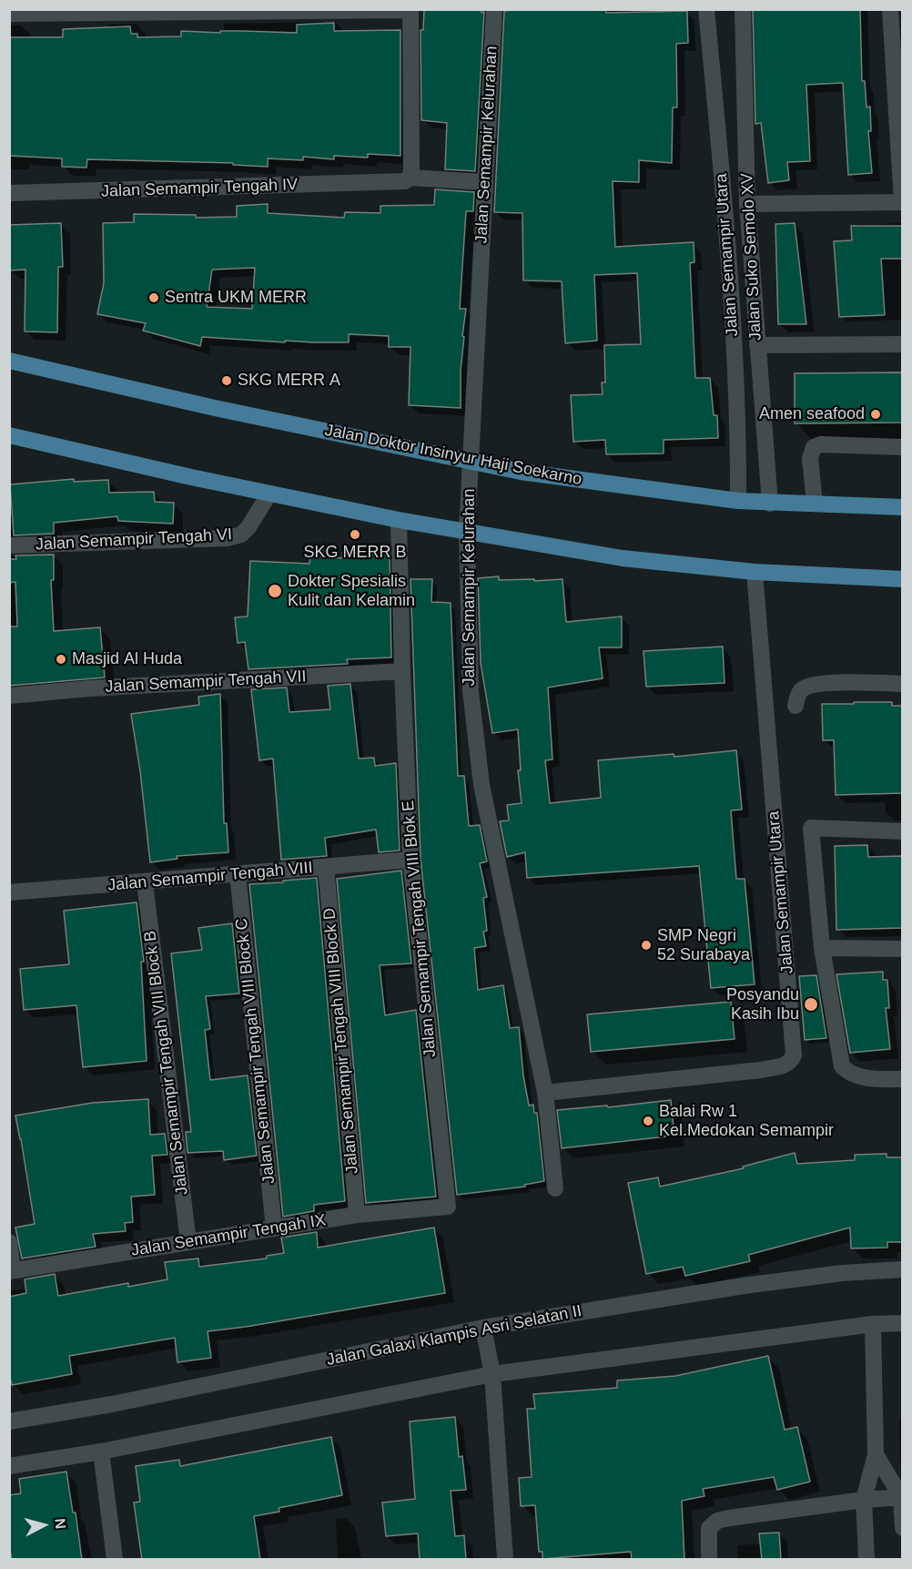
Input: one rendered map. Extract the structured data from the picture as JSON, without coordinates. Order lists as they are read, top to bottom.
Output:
{
  "streets": {
    "main road": ["Jalan Doktor Insinyur Haji Soekarno"],
    "street": [
      "Jalan Semampir Kelurahan",
      "Jalan Semampir Tengah IV",
      "Jalan Semampir Utara",
      "Jalan Suko Semolo XV",
      "Jalan Semampir Tengah VI",
      "Jalan Semampir Tengah VII",
      "Jalan Semampir Tengah VIII",
      "Jalan Semampir Tengah VIII Blok E",
      "Jalan Semampir Tengah VIII Block D",
      "Jalan Semampir Tengah VIII Block C",
      "Jalan Semampir Tengah VIII Block B",
      "Jalan Semampir Tengah IX",
      "Jalan Galaxi Klampis Asri Selatan II"
    ]
  },
  "crossings": [
    ["Jalan Semampir Kelurahan", "Jalan Semampir Tengah IV"],
    ["Jalan Semampir Kelurahan", "Jalan Semampir Utara"],
    ["Jalan Semampir Kelurahan", "Jalan Doktor Insinyur Haji Soekarno"],
    ["Jalan Semampir Utara", "Jalan Doktor Insinyur Haji Soekarno"],
    ["Jalan Suko Semolo XV", "Jalan Doktor Insinyur Haji Soekarno"],
    ["Jalan Semampir Tengah VII", "Jalan Semampir Tengah VIII Blok E"],
    ["Jalan Semampir Tengah VIII", "Jalan Semampir Tengah VIII Blok E"],
    ["Jalan Semampir Tengah VIII", "Jalan Semampir Tengah VIII Block D"],
    ["Jalan Semampir Tengah VIII", "Jalan Semampir Tengah VIII Block C"],
    ["Jalan Semampir Tengah VIII", "Jalan Semampir Tengah VIII Block B"],
    ["Jalan Semampir Tengah VIII Blok E", "Jalan Semampir Tengah IX"],
    ["Jalan Semampir Tengah VIII Block D", "Jalan Semampir Tengah IX"],
    ["Jalan Semampir Tengah VIII Block C", "Jalan Semampir Tengah IX"],
    ["Jalan Semampir Tengah VIII Block B", "Jalan Semampir Tengah IX"]
  ],
  "places": [
    "Sentra UKM MERR",
    "SKG MERR A",
    "Amen seafood",
    "SKG MERR B",
    "Dokter Spesialis Kulit dan Kelamin",
    "Masjid Al Huda",
    "SMP Negri 52 Surabaya",
    "Posyandu Kasih Ibu",
    "Balai Rw 1 Kel.Medokan Semampir"
  ],
  "north": "right"
}
